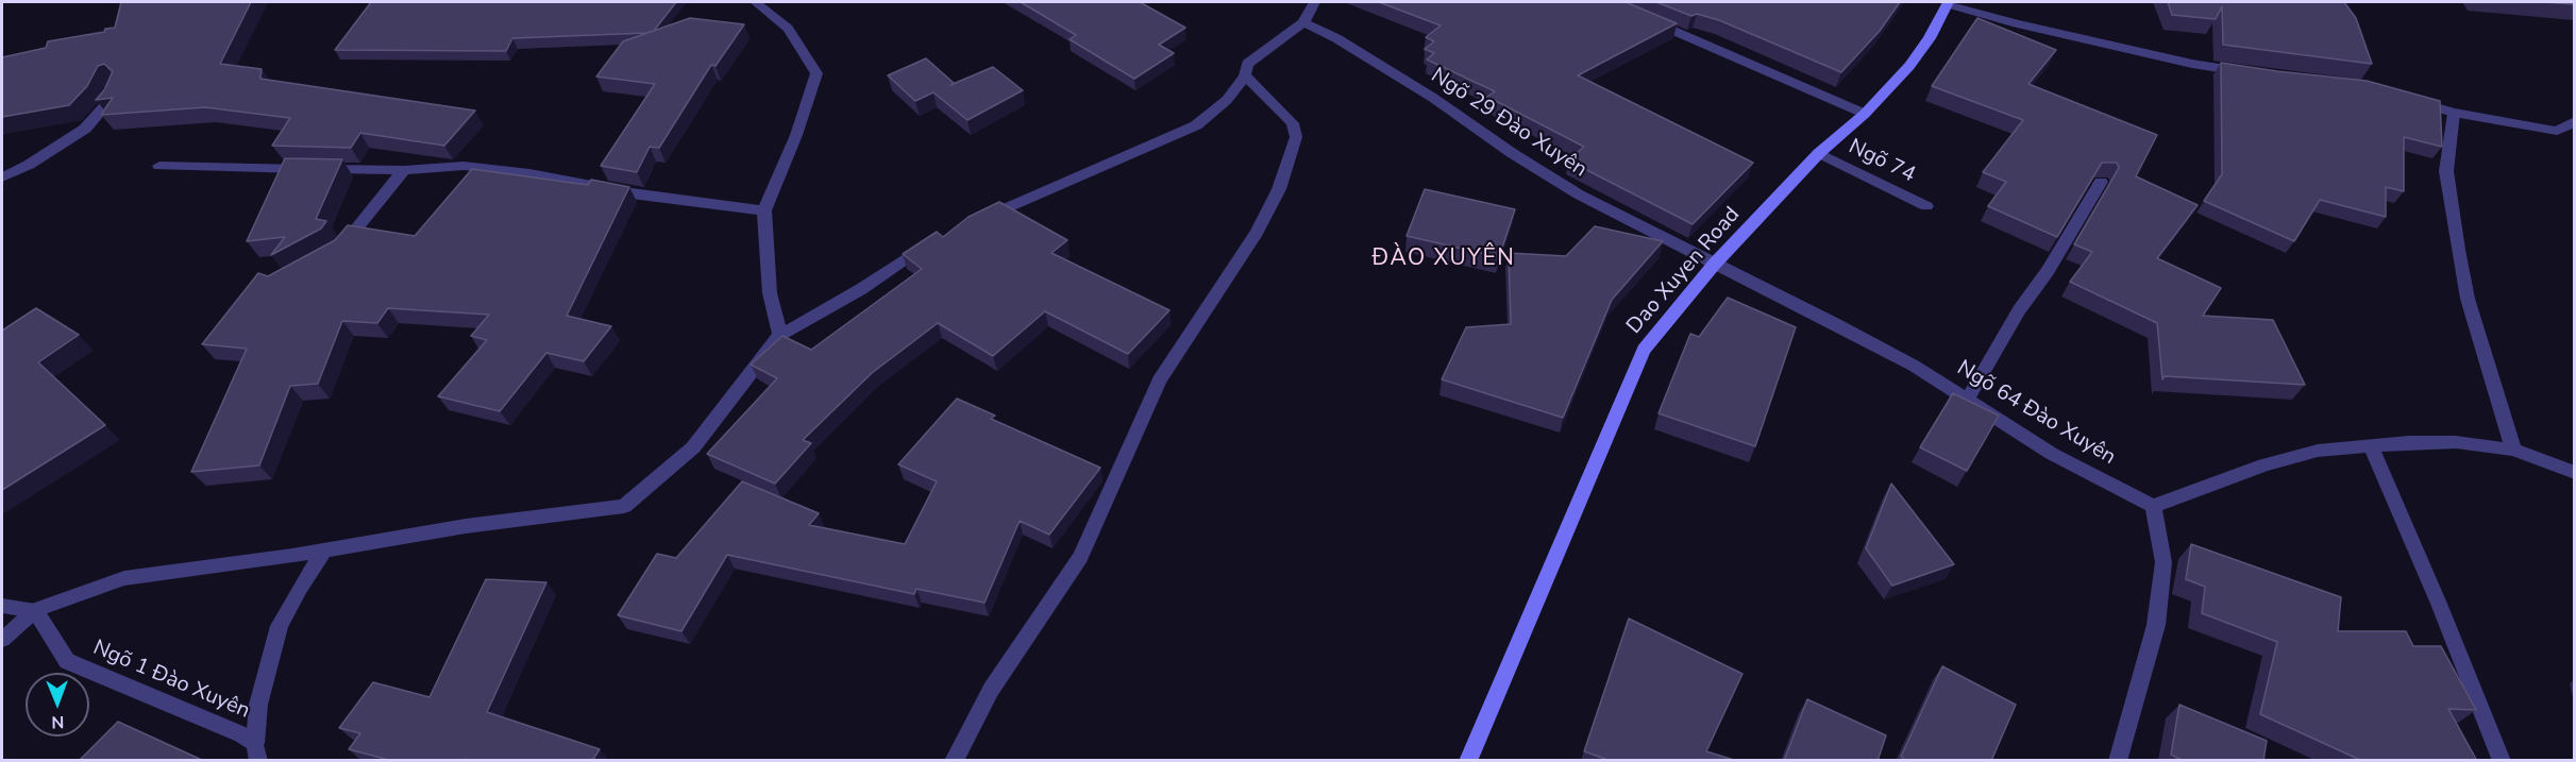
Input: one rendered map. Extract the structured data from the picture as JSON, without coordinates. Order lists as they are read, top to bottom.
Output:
{
  "streets": {
    "street": [
      "Ngõ 29 Đào Xuyên",
      "Ngõ 74",
      "Dao Xuyen Road",
      "Ngõ 64 Đào Xuyên",
      "Ngõ 1 Đào Xuyên"
    ]
  },
  "crossings": [
    ["Ngõ 29 Đào Xuyên", "Dao Xuyen Road"],
    ["Ngõ 29 Đào Xuyên", "Ngõ 64 Đào Xuyên"],
    ["Ngõ 74", "Dao Xuyen Road"],
    ["Dao Xuyen Road", "Ngõ 64 Đào Xuyên"]
  ],
  "districts": ["ĐÀO XUYÊN"],
  "north": "bottom"
}
